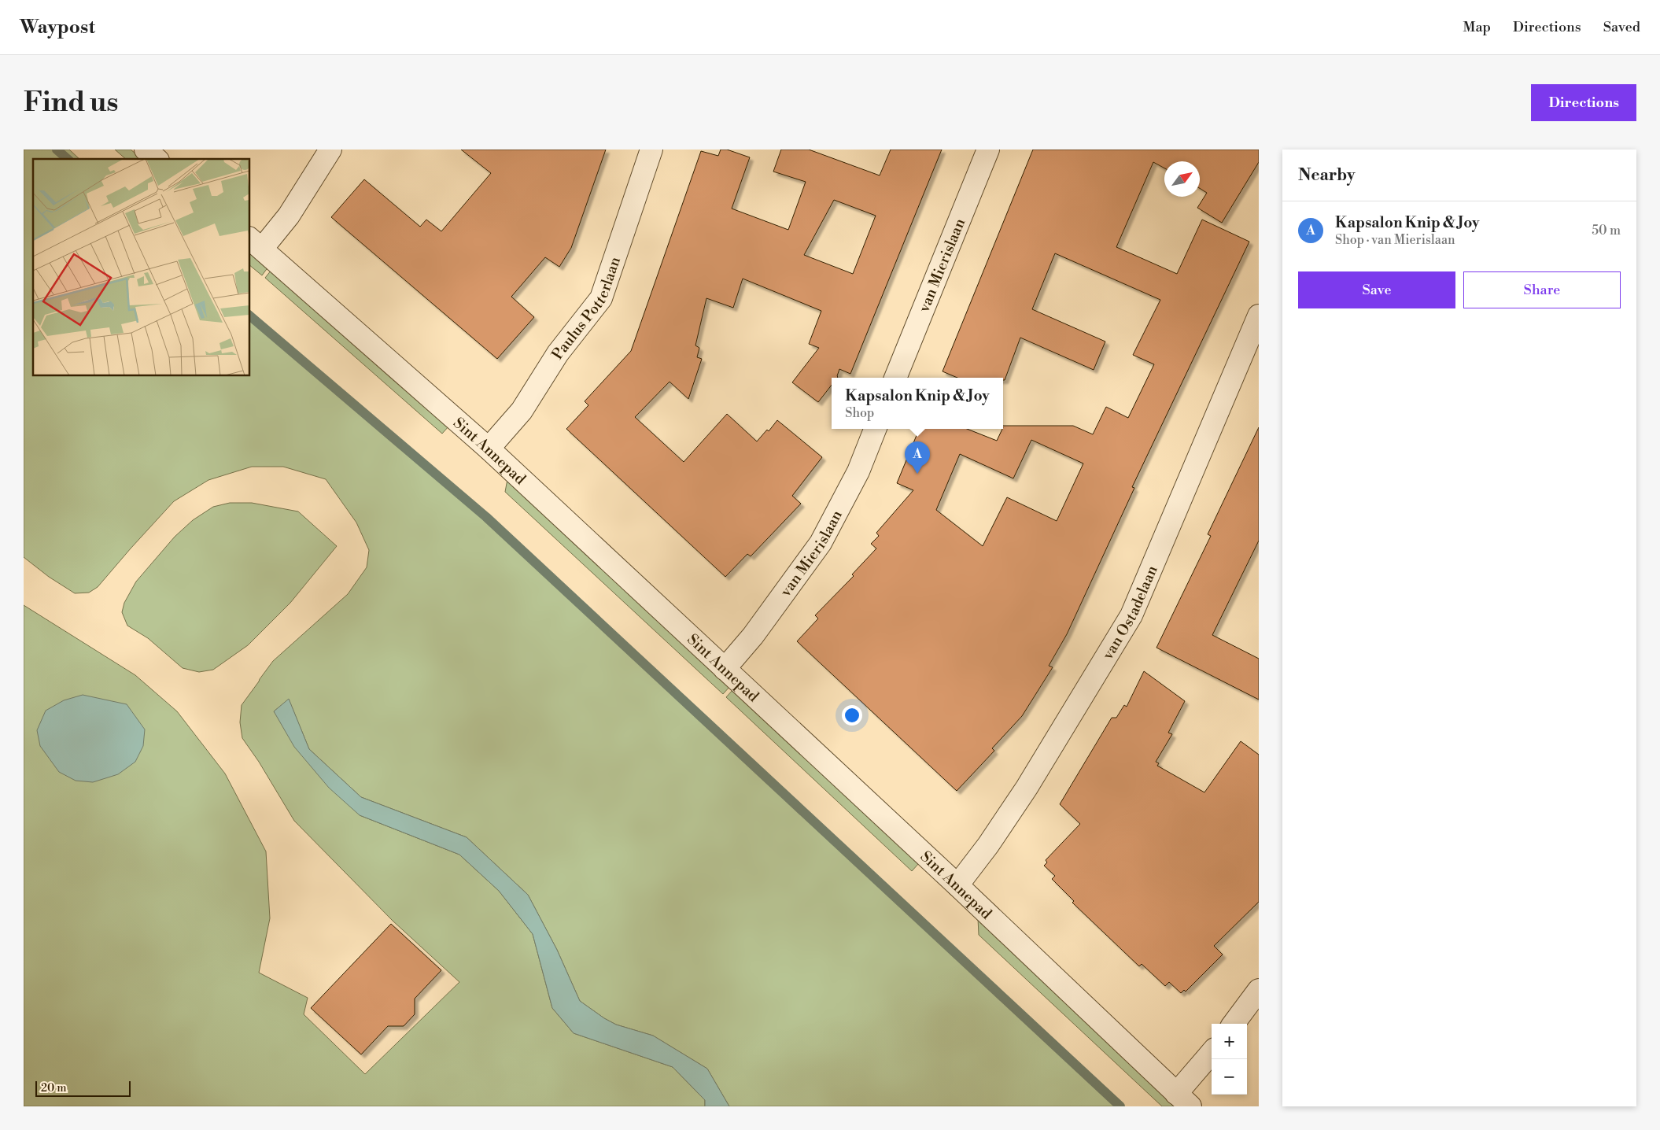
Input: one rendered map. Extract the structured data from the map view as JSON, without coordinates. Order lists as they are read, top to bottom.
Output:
{
  "streets": {
    "street": [
      "van Mierislaan",
      "Paulus Potterlaan",
      "Sint Annepad",
      "van Ostadelaan"
    ]
  },
  "crossings": [
    ["van Mierislaan", "Sint Annepad"],
    ["Paulus Potterlaan", "Sint Annepad"],
    ["Sint Annepad", "van Ostadelaan"]
  ],
  "scale_bar": "20 m",
  "north": "top right",
  "page": {
    "header": "Waypost",
    "nav": ["Map", "Directions", "Saved"],
    "buttons": [
      "Directions",
      ["Save", "Share"]
    ],
    "title": "Find us",
    "heading": "Nearby",
    "list": [
      {
        "mark": "A",
        "name": "Kapsalon Knip & Joy",
        "note": "Shop · van Mierislaan",
        "value": "50 m"
      }
    ],
    "popup": ["Kapsalon Knip & Joy", "Shop"],
    "pins": "A",
    "map_buttons": ["+", "−"],
    "scale": "20 m"
  }
}
